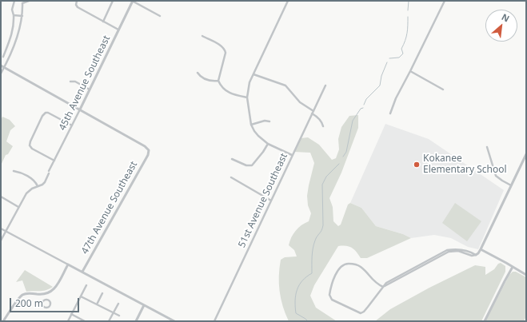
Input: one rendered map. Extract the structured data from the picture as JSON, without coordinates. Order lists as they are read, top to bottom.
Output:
{
  "streets": {
    "street": ["45th Avenue Southeast", "51st Avenue Southeast", "47th Avenue Southeast"]
  },
  "crossings": [
    ["45th Avenue Southeast", "47th Avenue Southeast"]
  ],
  "places": ["Kokanee Elementary School"],
  "scale_bar": "200 m",
  "north": "top right"
}
